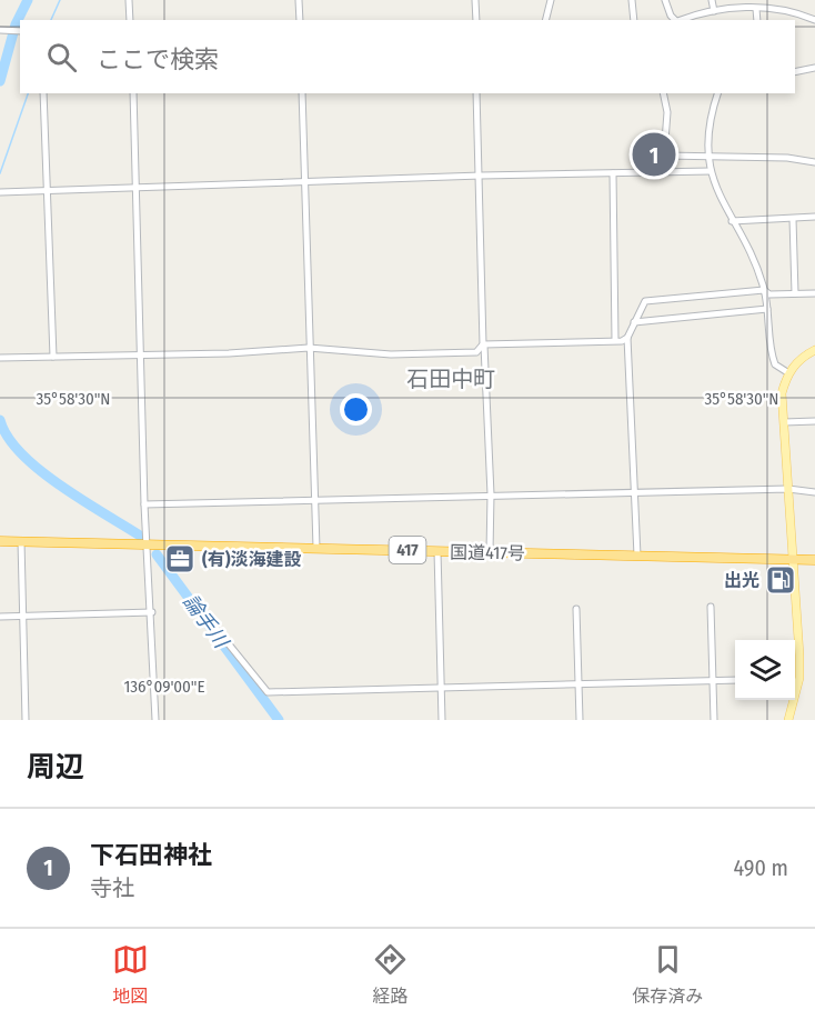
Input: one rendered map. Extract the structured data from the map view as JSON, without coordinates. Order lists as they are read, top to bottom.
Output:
{
  "streets": {
    "highway": ["417", "国道417号"]
  },
  "districts": ["石田中町"],
  "water": ["論手川"],
  "places": {
    "office": ["(有)淡海建設"],
    "fuel station": ["出光"]
  },
  "page": {
    "search": "ここで検索",
    "pins": "1",
    "heading": "周辺",
    "list": [
      {
        "mark": "1",
        "name": "下石田神社",
        "note": "寺社",
        "value": "490 m"
      }
    ],
    "nav": ["地図", "経路", "保存済み"]
  },
  "coordinates": ["35°58'30\"N", "136°09'00\"E"]
}
